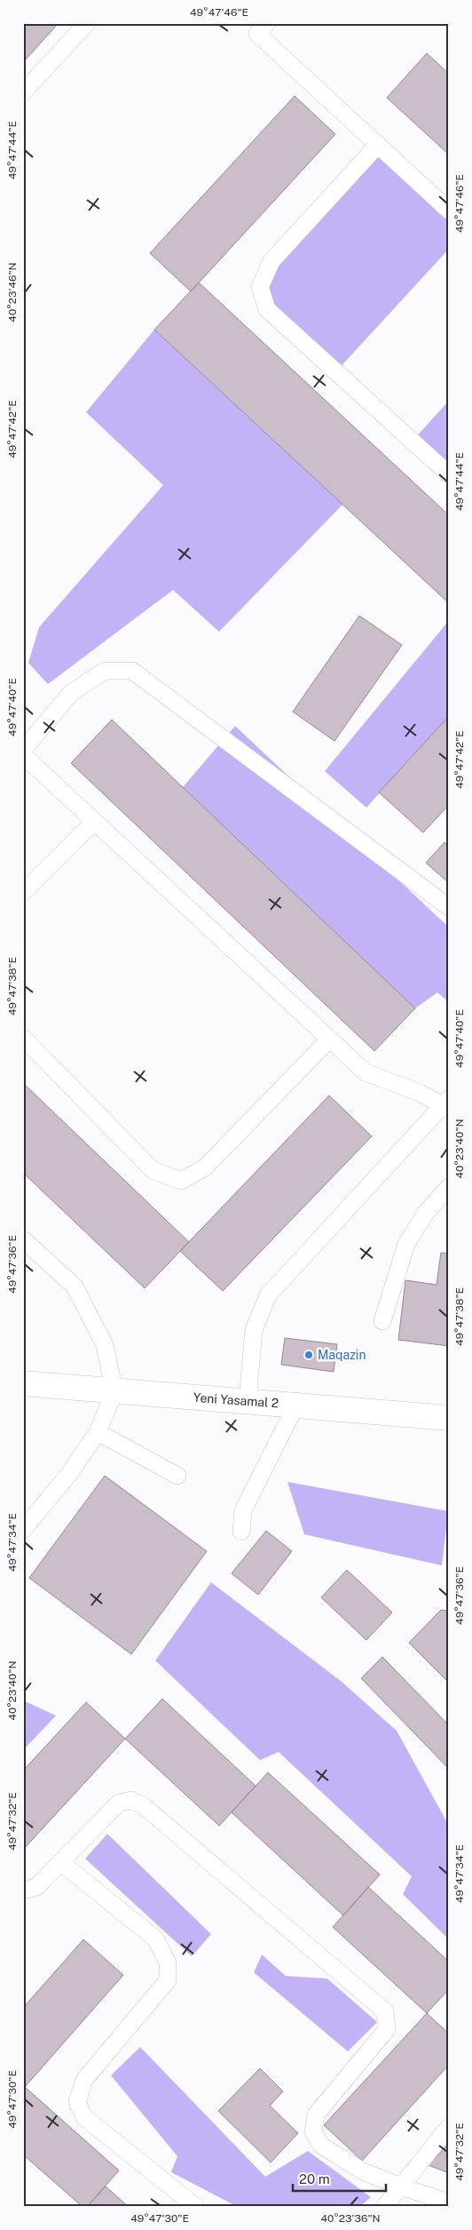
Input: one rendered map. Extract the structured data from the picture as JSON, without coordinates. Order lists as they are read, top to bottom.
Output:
{
  "streets": {
    "street": ["Yeni Yasamal 2"]
  },
  "places": ["Maqazin"],
  "scale_bar": "20 m",
  "coordinates": [
    "49°47'46\"E",
    "49°47'44\"E",
    "40°23'46\"N",
    "49°47'42\"E",
    "49°47'40\"E",
    "49°47'38\"E",
    "40°23'40\"N",
    "49°47'36\"E",
    "49°47'34\"E",
    "49°47'32\"E",
    "49°47'30\"E",
    "40°23'36\"N"
  ]
}
